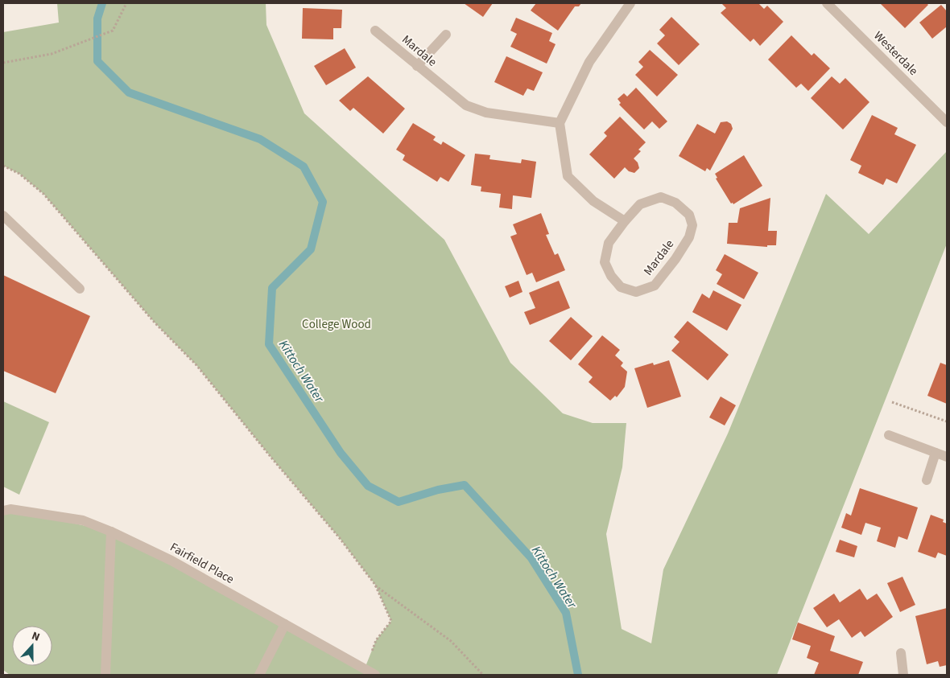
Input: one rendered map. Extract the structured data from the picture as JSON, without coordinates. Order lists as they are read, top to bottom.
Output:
{
  "streets": {
    "street": ["Mardale", "Westerdale", "Fairfield Place"]
  },
  "water": ["Kittoch Water"],
  "parks": ["College Wood"],
  "north": "top"
}
